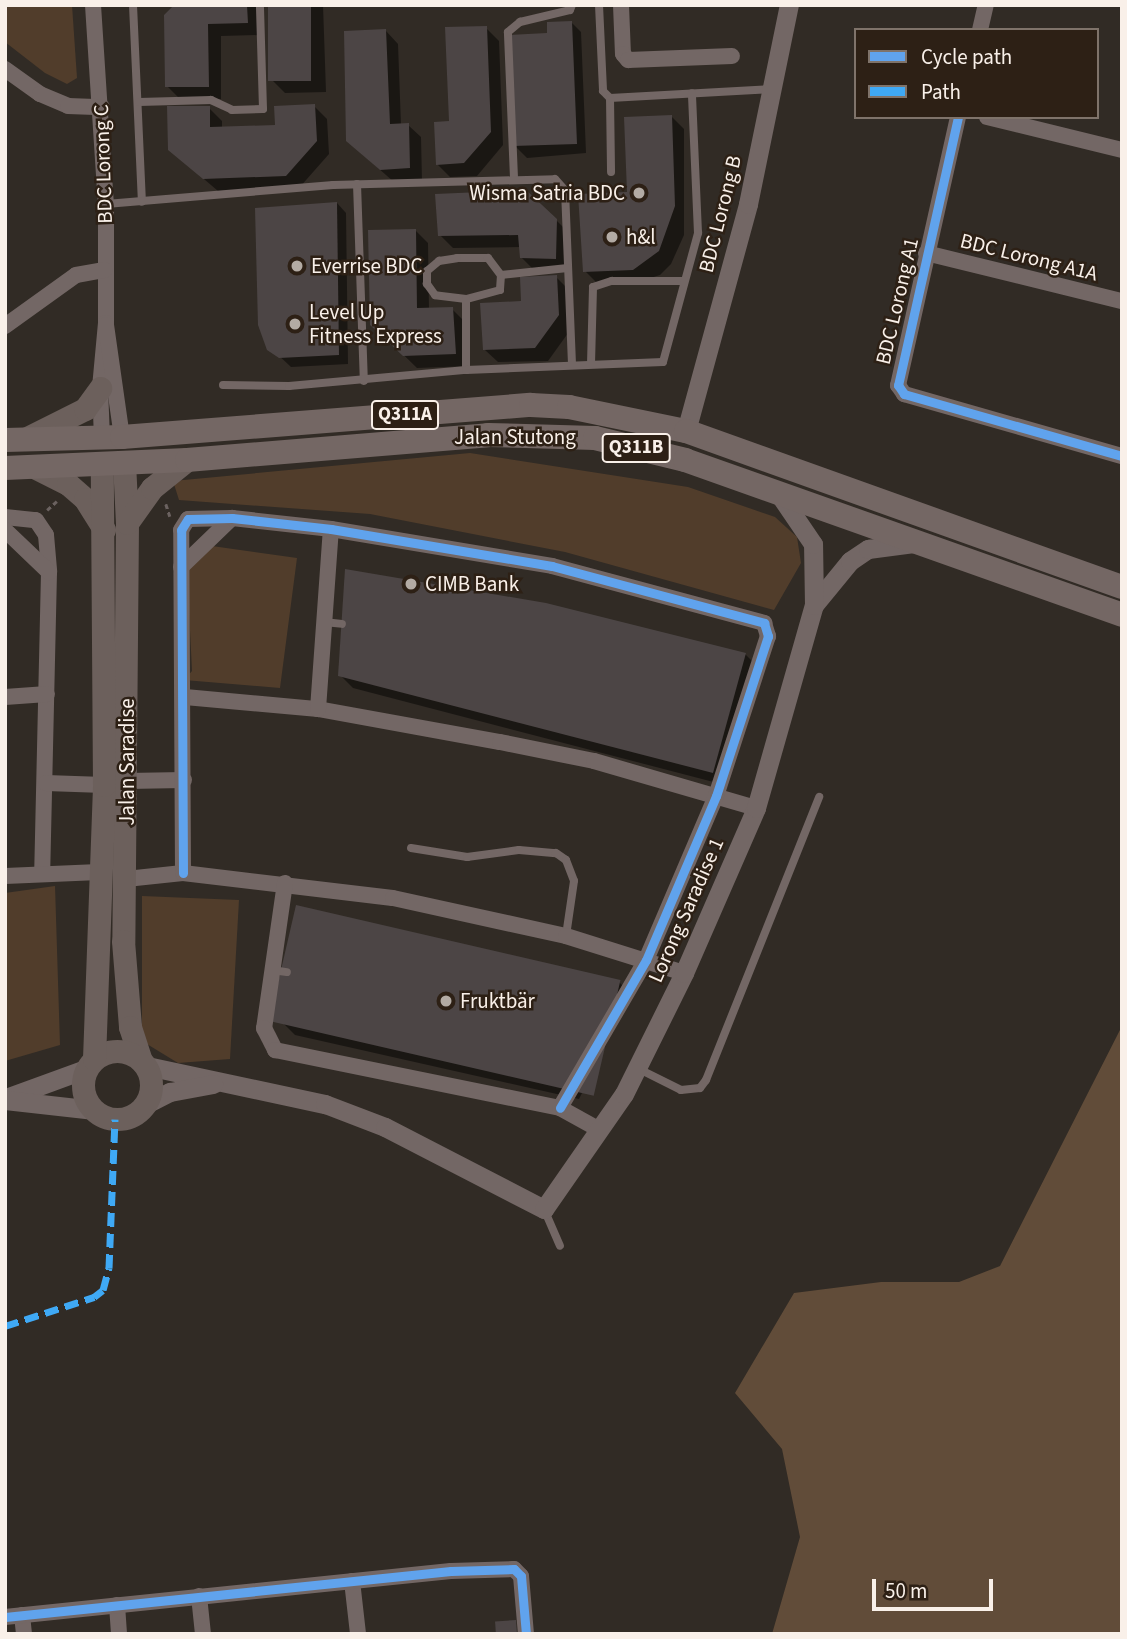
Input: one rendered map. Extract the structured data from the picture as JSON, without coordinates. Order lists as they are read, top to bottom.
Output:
{
  "streets": {
    "main road": [
      "BDC Lorong C",
      "Q311A",
      "Jalan Stutong",
      "Q311B",
      "Jalan Saradise"
    ],
    "street": [
      "BDC Lorong B",
      "BDC Lorong A1A",
      "BDC Lorong A1",
      "Lorong Saradise 1"
    ]
  },
  "crossings": [
    ["BDC Lorong C", "Jalan Stutong"],
    ["BDC Lorong C", "Jalan Saradise"],
    ["BDC Lorong B", "Jalan Stutong"],
    ["BDC Lorong A1A", "BDC Lorong A1"],
    ["Jalan Stutong", "Jalan Saradise"]
  ],
  "places": [
    "Wisma Satria BDC",
    "h&l",
    "Everrise BDC",
    "Level Up Fitness Express",
    "CIMB Bank",
    "Fruktbär"
  ],
  "legend": ["Cycle path", "Path"],
  "scale_bar": "50 m"
}
